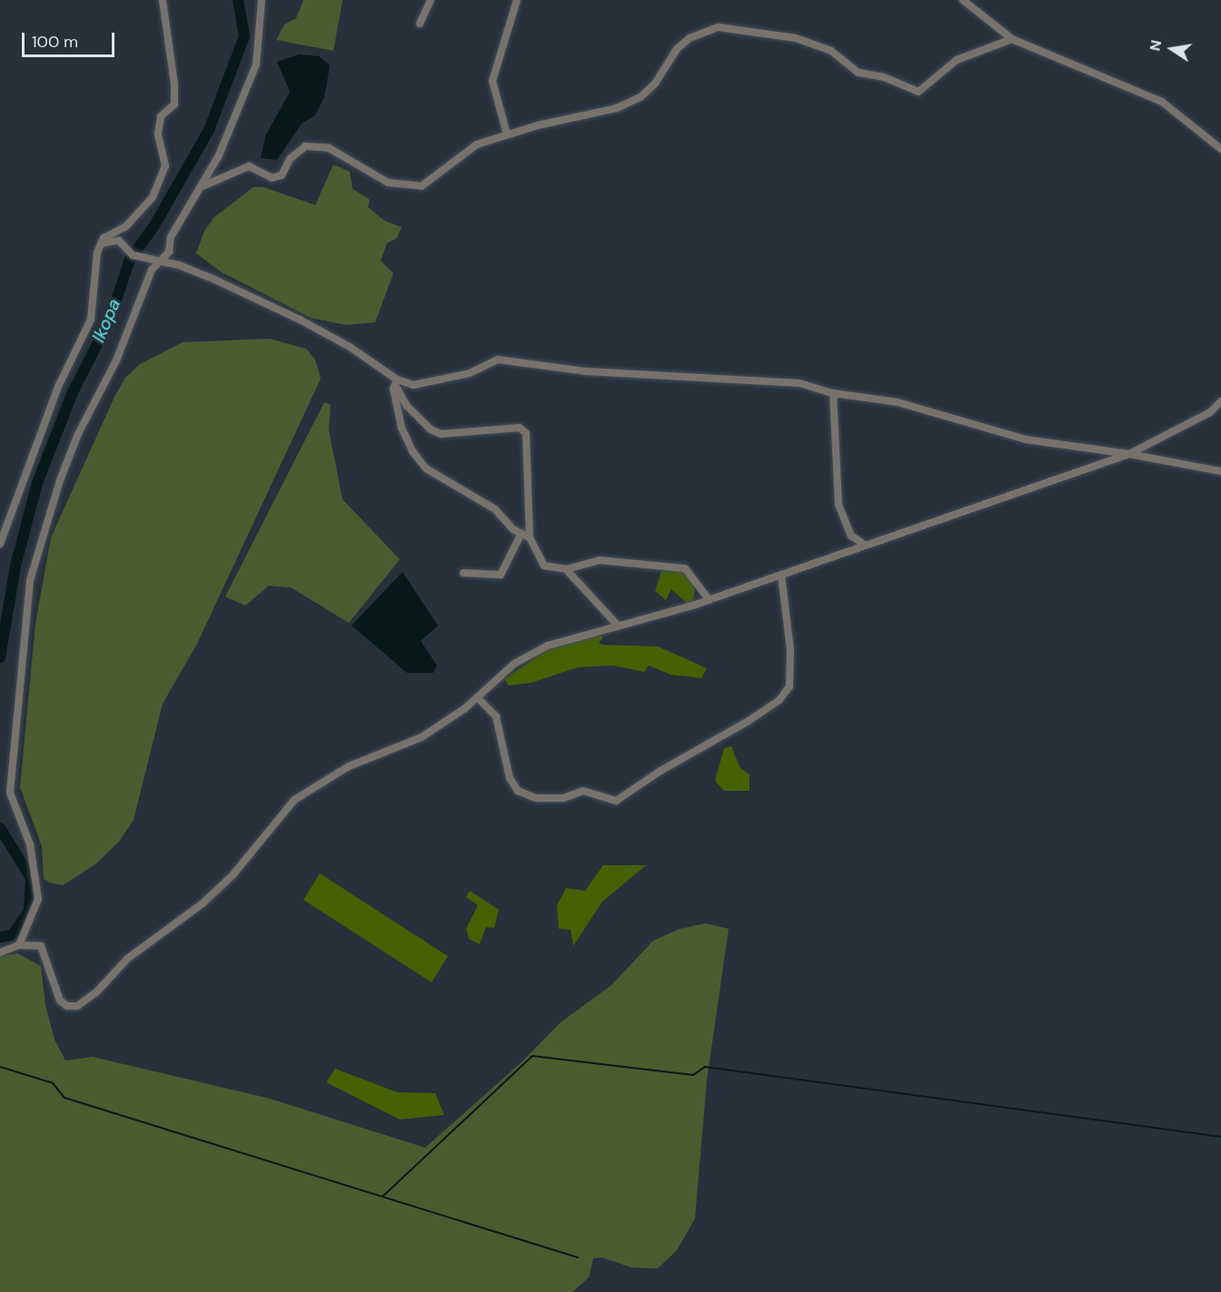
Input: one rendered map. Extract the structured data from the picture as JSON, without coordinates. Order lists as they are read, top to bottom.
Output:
{
  "water": ["Ikopa"],
  "scale_bar": "100 m",
  "north": "left"
}
